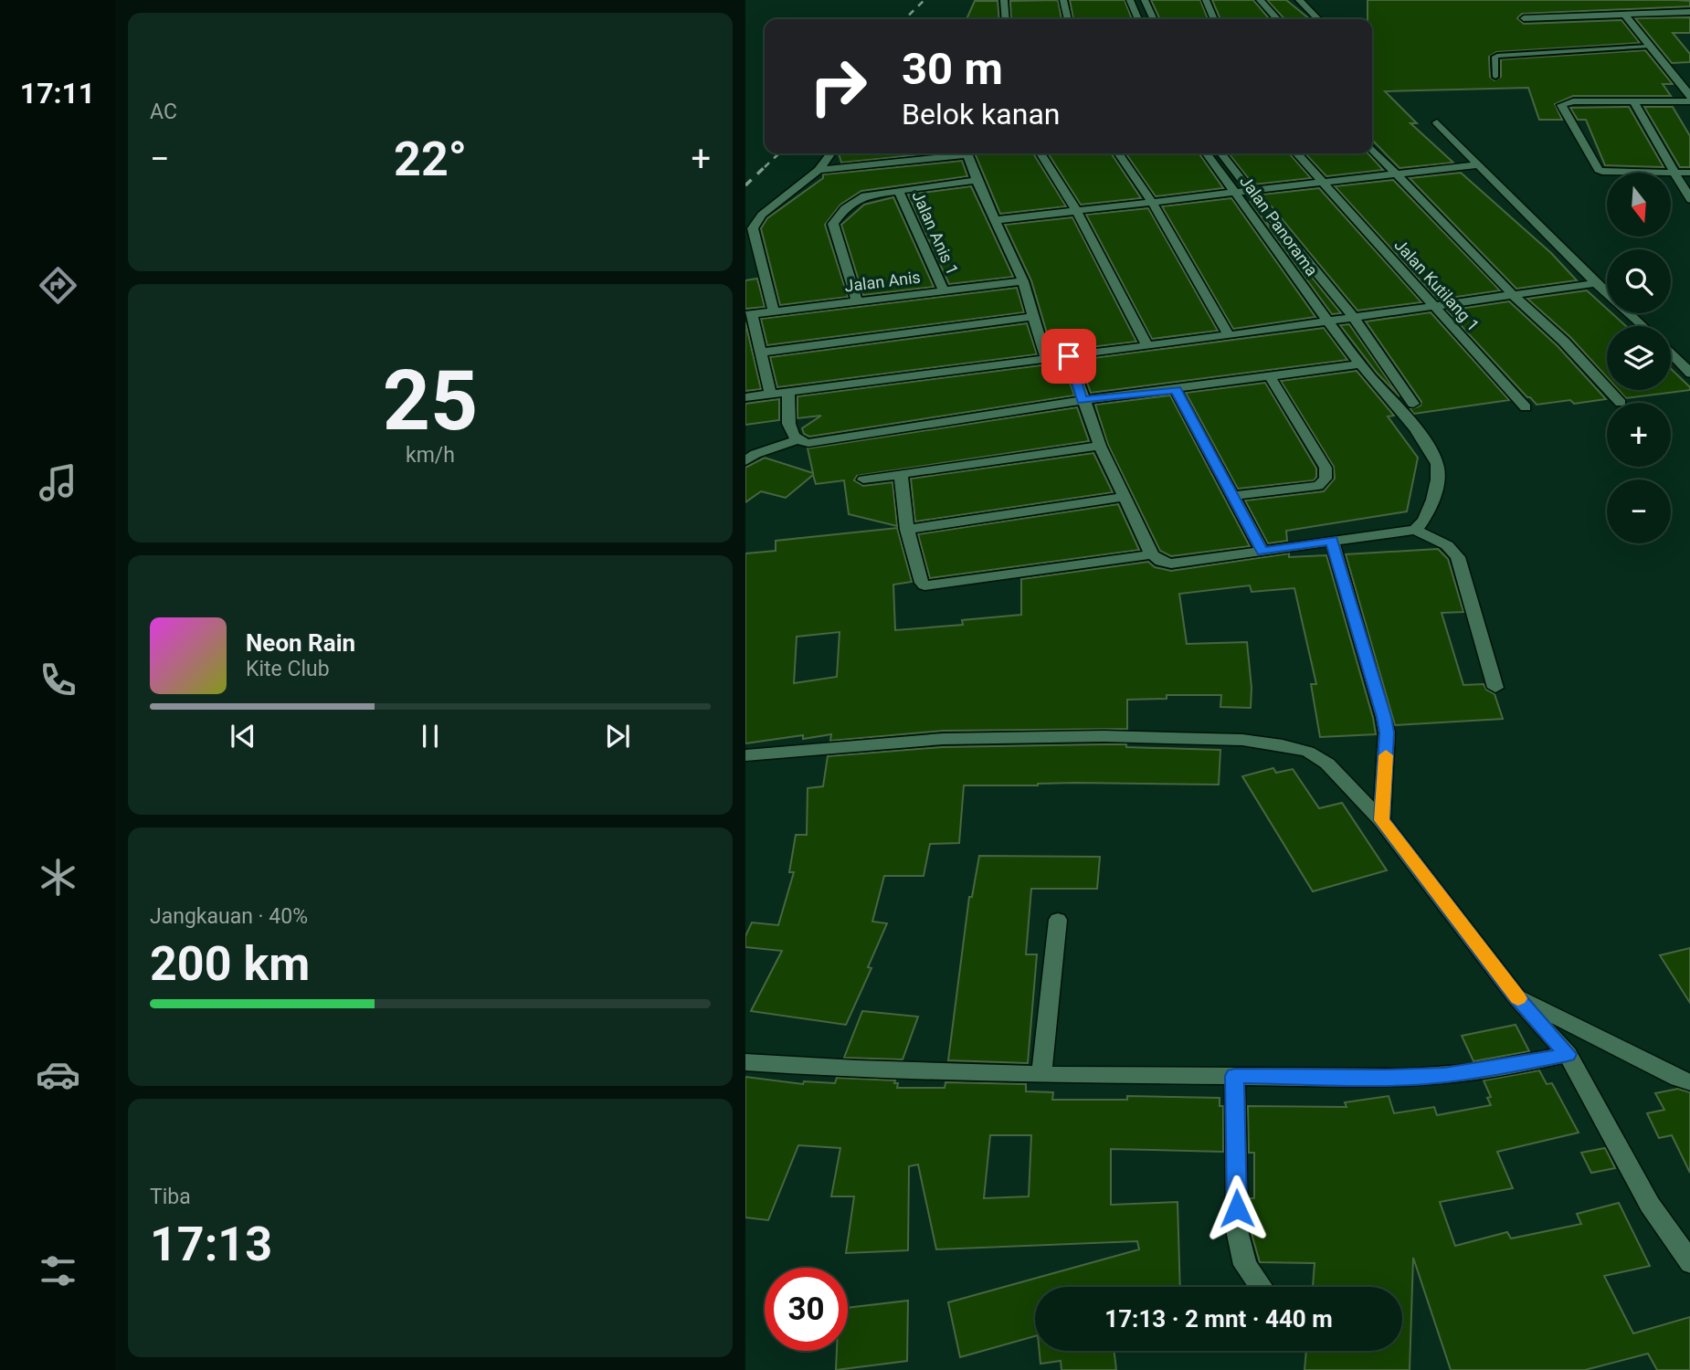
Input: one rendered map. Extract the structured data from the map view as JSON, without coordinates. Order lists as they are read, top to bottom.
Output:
{
  "streets": {
    "street": [
      "Jalan Panorama",
      "Jalan Anis 1",
      "Jalan Anis",
      "Jalan Kutilang 1"
    ]
  },
  "crossings": [
    ["Jalan Anis 1", "Jalan Anis"]
  ],
  "north": "bottom",
  "page": {
    "tabs": "17:11",
    "tile": [
      "AC",
      ["25", "km/h"],
      ["Jangkauan · 40%", "200 km"],
      ["Tiba", "17:13"]
    ],
    "turn": ["30 m", "Belok kanan"],
    "heat": ["−", "22°", "+"],
    "map_buttons": ["+", "−"],
    "song": ["Neon Rain", "Kite Club"],
    "limit": "30",
    "trip": "17:13 · 2 mnt · 440 m"
  }
}
